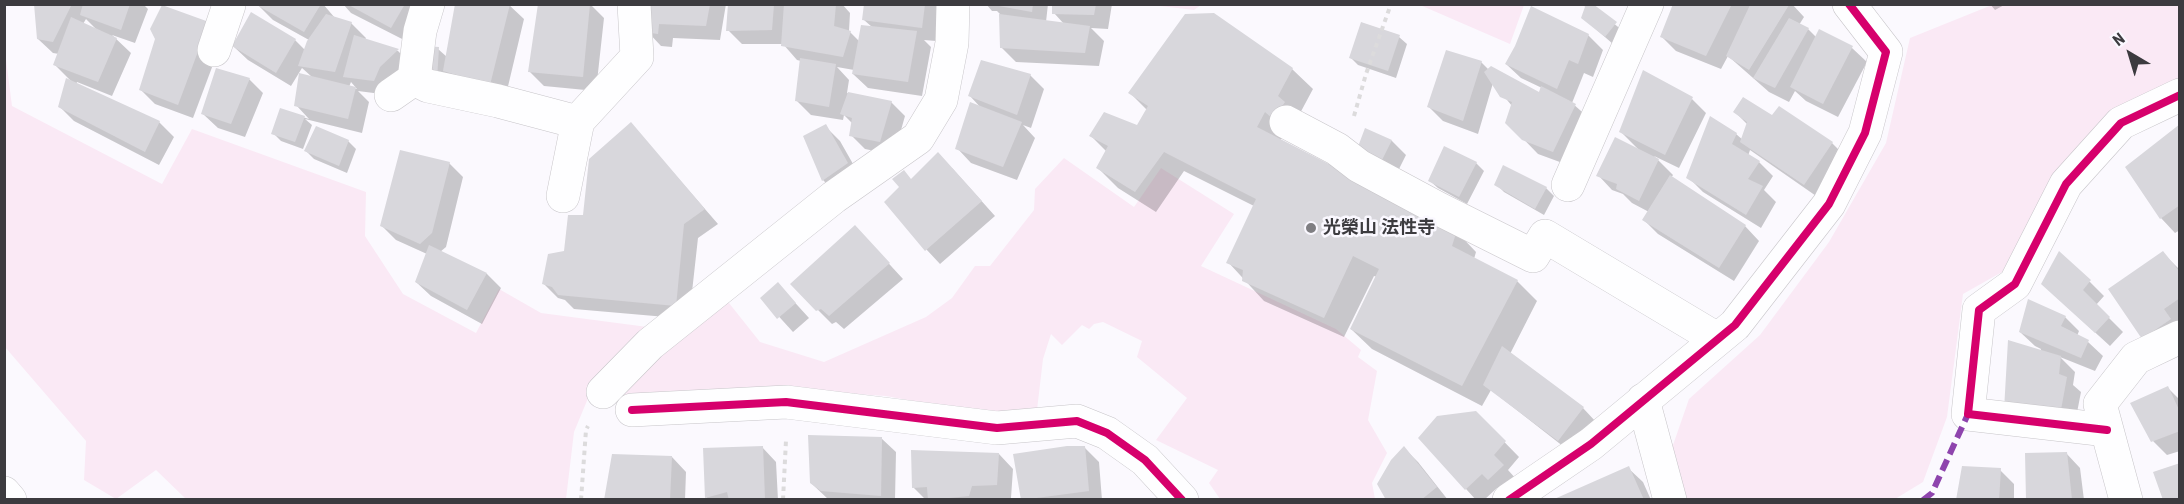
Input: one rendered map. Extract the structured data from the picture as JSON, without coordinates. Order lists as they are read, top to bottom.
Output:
{
  "places": ["光榮山 法性寺"],
  "north": "top left"
}
